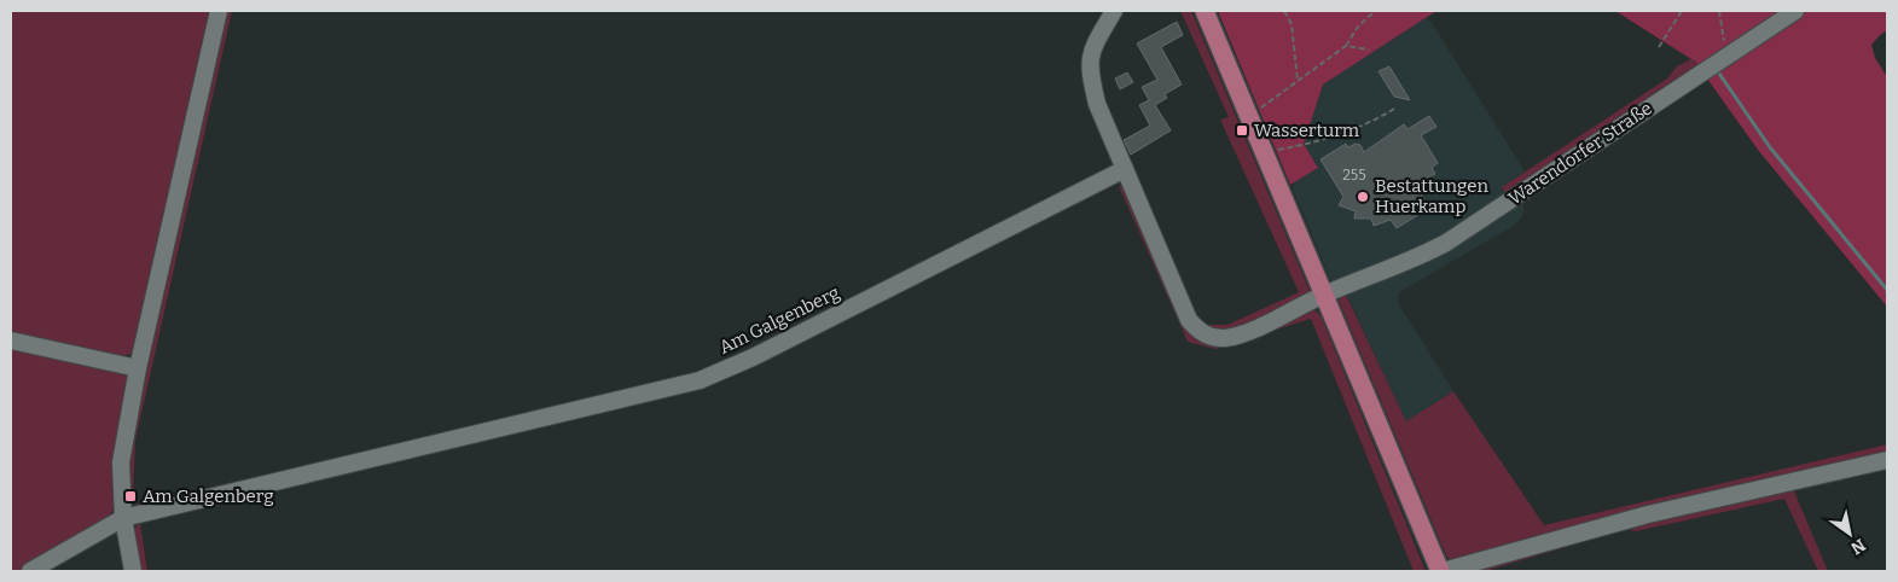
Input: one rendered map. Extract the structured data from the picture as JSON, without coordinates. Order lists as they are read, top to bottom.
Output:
{
  "streets": {
    "street": ["Warendorfer Straße", "Am Galgenberg"]
  },
  "places": {
    "transit": ["Wasserturm", "Am Galgenberg"],
    "other": ["Bestattungen Huerkamp"]
  },
  "house_numbers": ["255"],
  "north": "bottom right"
}
